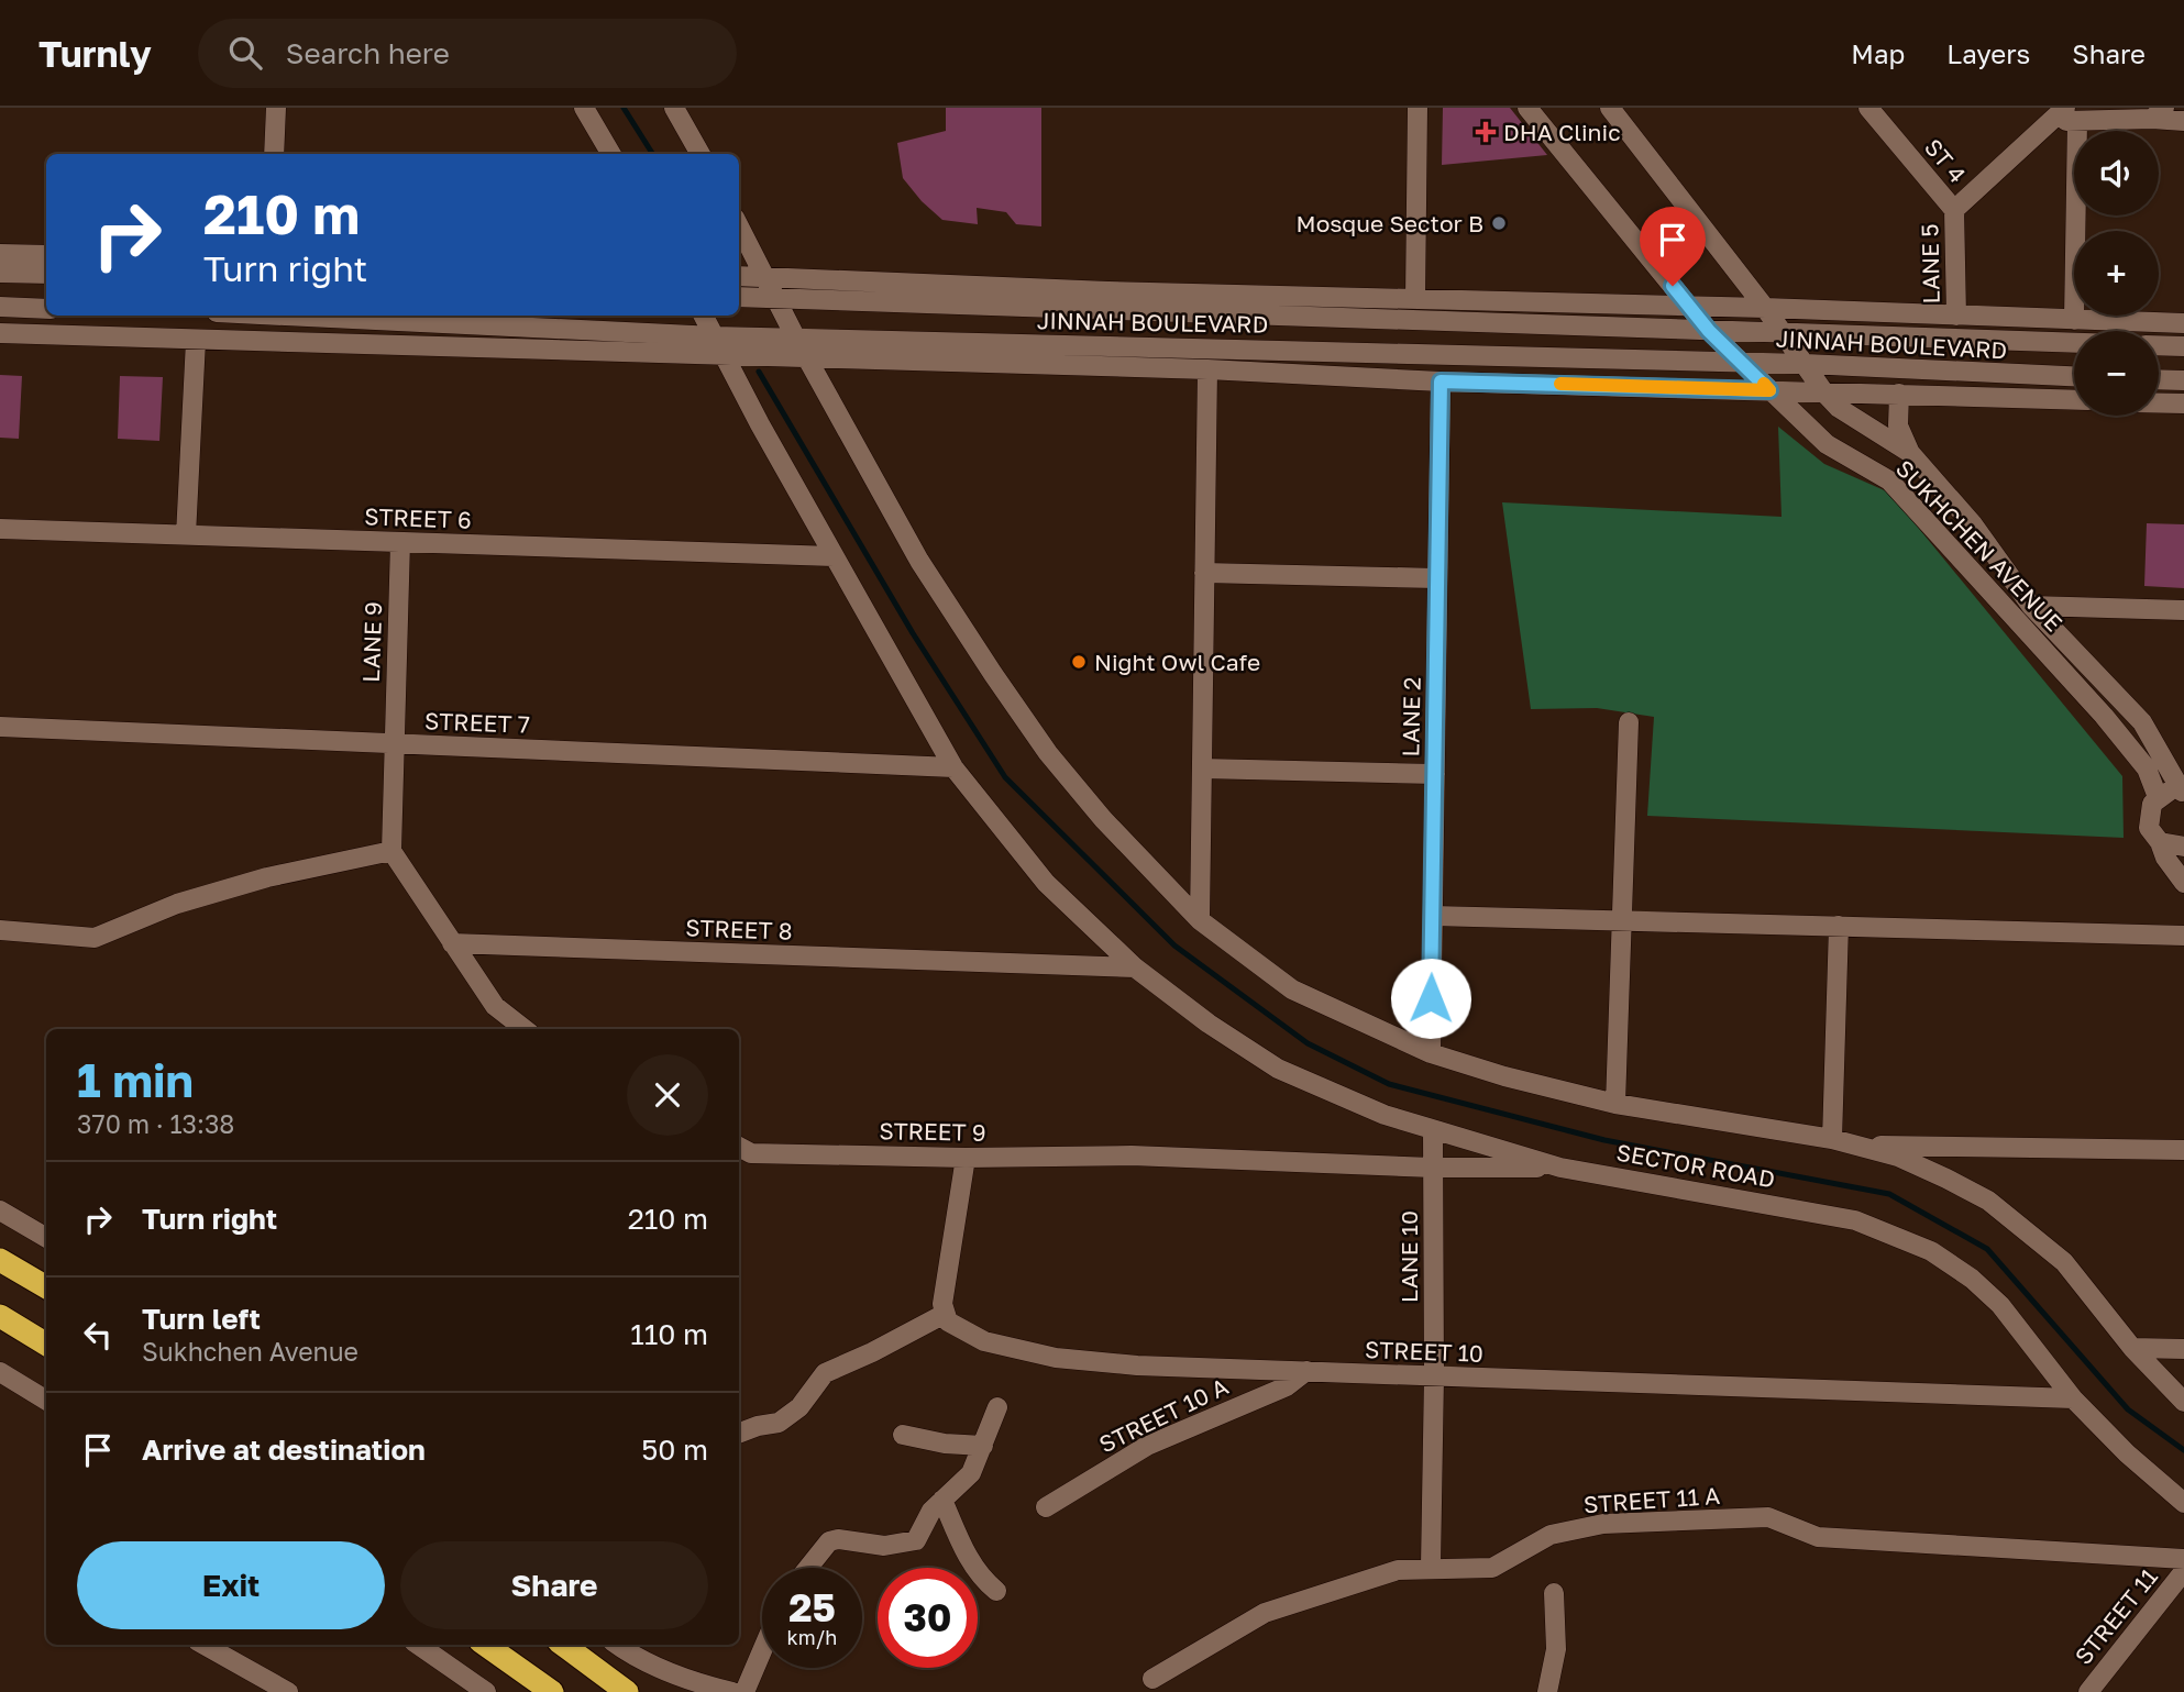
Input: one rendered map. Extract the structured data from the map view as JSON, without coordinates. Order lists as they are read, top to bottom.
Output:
{
  "streets": {
    "street": [
      "ST 4",
      "LANE 5",
      "JINNAH BOULEVARD",
      "STREET 6",
      "SUKHCHEN AVENUE",
      "LANE 9",
      "LANE 2",
      "STREET 7",
      "STREET 8",
      "STREET 9",
      "SECTOR ROAD",
      "LANE 10",
      "STREET 10",
      "STREET 10 A",
      "STREET 11 A",
      "STREET 11"
    ]
  },
  "crossings": [
    ["ST 4", "LANE 5"],
    ["JINNAH BOULEVARD", "SUKHCHEN AVENUE"],
    ["JINNAH BOULEVARD", "SECTOR ROAD"],
    ["STREET 6", "LANE 9"],
    ["STREET 6", "SECTOR ROAD"],
    ["LANE 9", "STREET 7"],
    ["STREET 7", "SECTOR ROAD"],
    ["STREET 8", "SECTOR ROAD"],
    ["STREET 9", "SECTOR ROAD"],
    ["STREET 9", "LANE 10"],
    ["SECTOR ROAD", "LANE 10"],
    ["SECTOR ROAD", "STREET 10"],
    ["LANE 10", "STREET 10"],
    ["LANE 10", "STREET 11 A"],
    ["STREET 10", "STREET 10 A"]
  ],
  "places": {
    "health": ["DHA Clinic"],
    "other": ["Mosque Sector B", "Night Owl Cafe"]
  },
  "page": {
    "header": "Turnly",
    "search": "Search here",
    "nav": ["Map", "Layers", "Share"],
    "map_buttons": ["+", "−"],
    "turn": ["210 m", "Turn right"],
    "heading": ["1 min", "370 m · 13:38"],
    "list": [
      {
        "name": "Turn right",
        "value": "210 m"
      },
      {
        "name": "Turn left",
        "note": "Sukhchen Avenue",
        "value": "110 m"
      },
      {
        "name": "Arrive at destination",
        "value": "50 m"
      }
    ],
    "buttons": ["Exit", "Share"],
    "speed": "25 km/h",
    "limit": "30"
  }
}
